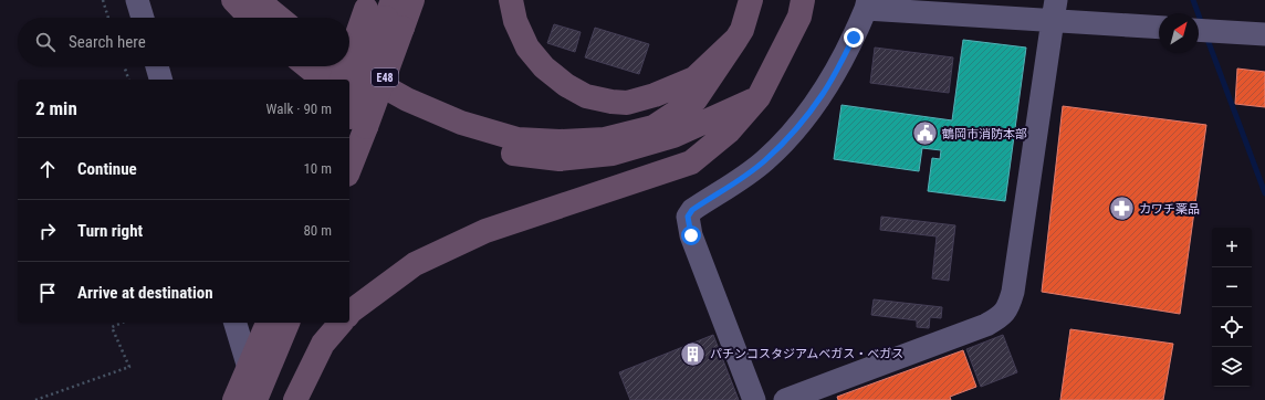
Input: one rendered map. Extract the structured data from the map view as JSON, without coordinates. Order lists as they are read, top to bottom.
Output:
{
  "streets": {
    "highway": ["E48"]
  },
  "places": {
    "public building": ["鶴岡市消防本部"],
    "pharmacy": ["カワチ薬品"],
    "building": ["パチンコスタジアムベガス・ベガス"]
  },
  "north": "top right",
  "page": {
    "search": "Search here",
    "heading": ["2 min", "Walk · 90 m"],
    "list": [
      ["Continue", "10 m"],
      ["Turn right", "80 m"],
      "Arrive at destination"
    ],
    "map_buttons": ["+", "−"]
  }
}
